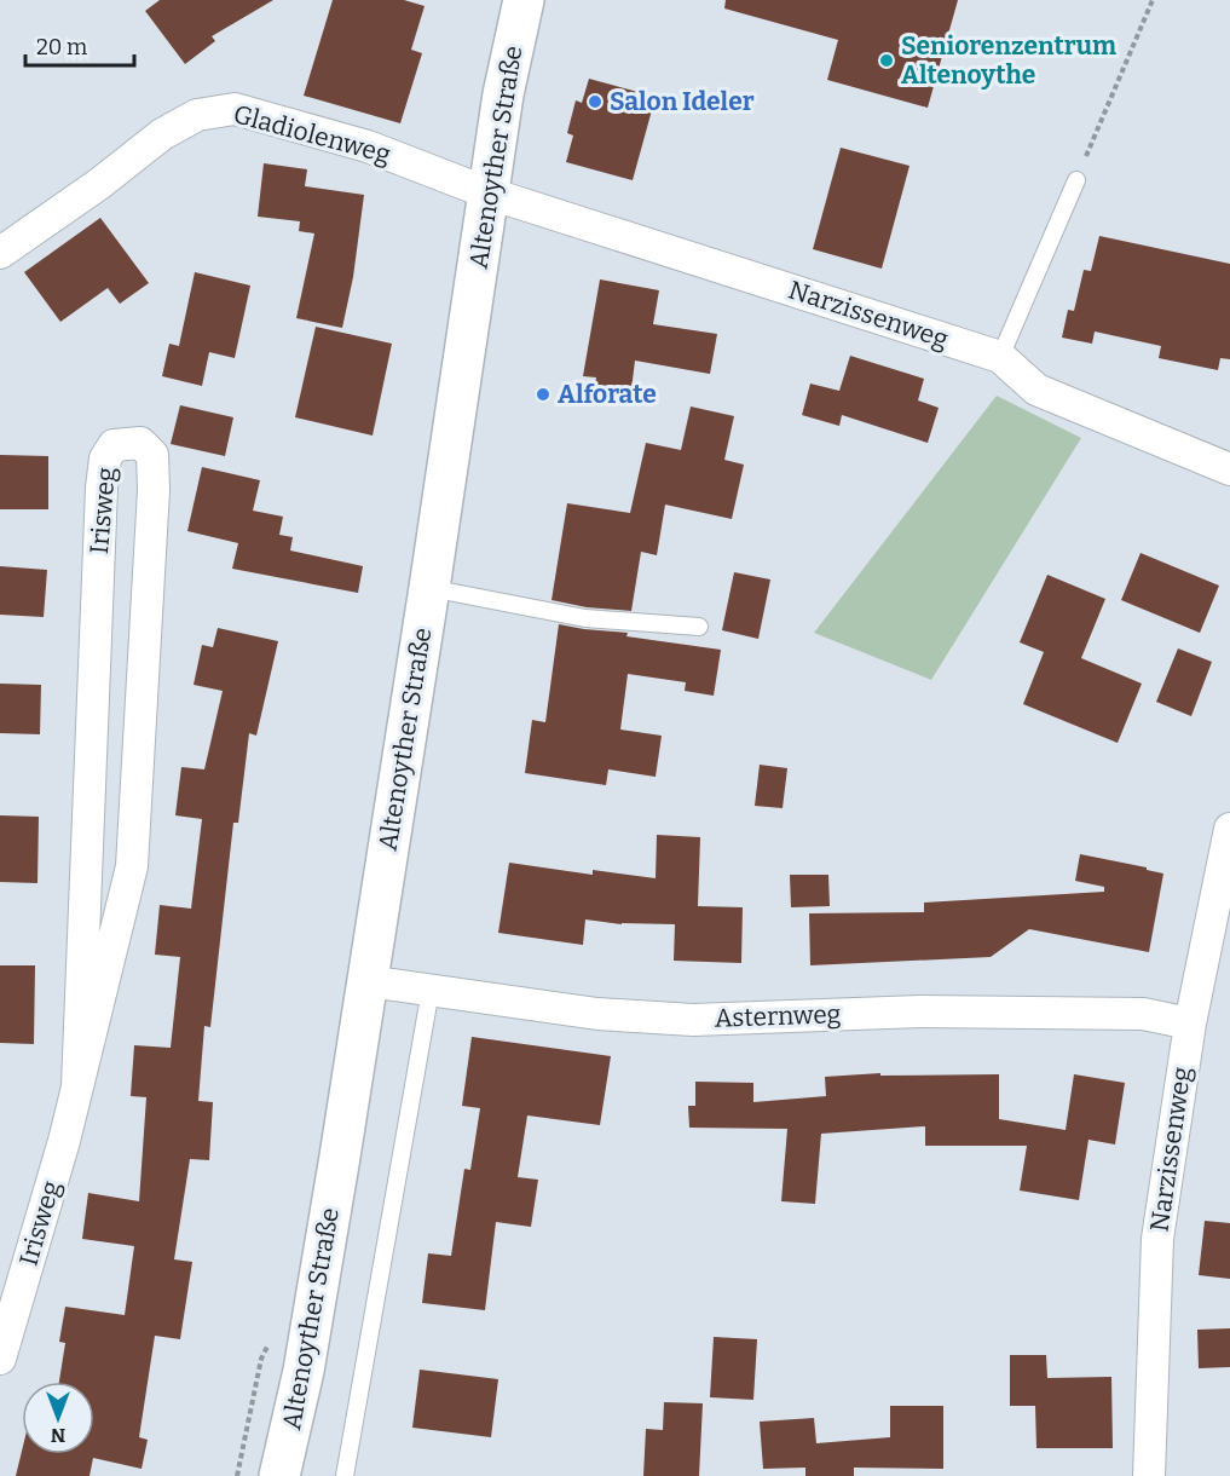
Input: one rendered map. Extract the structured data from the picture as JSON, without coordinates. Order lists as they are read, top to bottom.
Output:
{
  "streets": {
    "main road": ["Altenoyther Straße"],
    "street": [
      "Gladiolenweg",
      "Narzissenweg",
      "Irisweg",
      "Asternweg"
    ]
  },
  "crossings": [
    ["Gladiolenweg", "Altenoyther Straße"],
    ["Gladiolenweg", "Narzissenweg"],
    ["Altenoyther Straße", "Narzissenweg"],
    ["Altenoyther Straße", "Asternweg"],
    ["Narzissenweg", "Asternweg"]
  ],
  "places": ["Seniorenzentrum Altenoythe", "Salon Ideler", "Alforate"],
  "scale_bar": "20 m",
  "north": "bottom"
}
